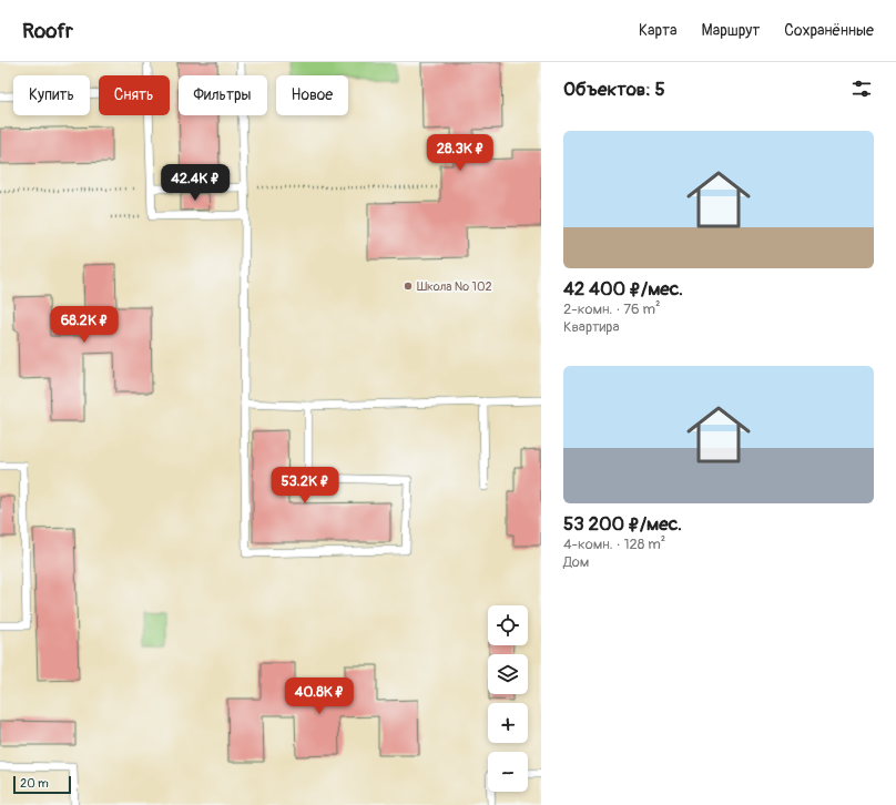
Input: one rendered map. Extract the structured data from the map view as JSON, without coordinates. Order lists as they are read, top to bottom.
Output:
{
  "places": ["Школа № 102"],
  "scale_bar": "20 m",
  "page": {
    "header": "Roofr",
    "nav": ["Карта", "Маршрут", "Сохранённые"],
    "heading": "Объектов: 5",
    "chip": [
      "Купить",
      "Снять",
      "Фильтры",
      "Новое"
    ],
    "list": [
      {
        "name": "42 400 ₽/мес.",
        "note": "2-комн. · 76 m² · Квартира"
      },
      {
        "name": "53 200 ₽/мес.",
        "note": "4-комн. · 128 m² · Дом"
      }
    ],
    "price": [
      "28.3K ₽",
      "42.4K ₽",
      "68.2K ₽",
      "53.2K ₽",
      "40.8K ₽"
    ],
    "map_buttons": ["+", "−"],
    "scale": "20 m"
  }
}
